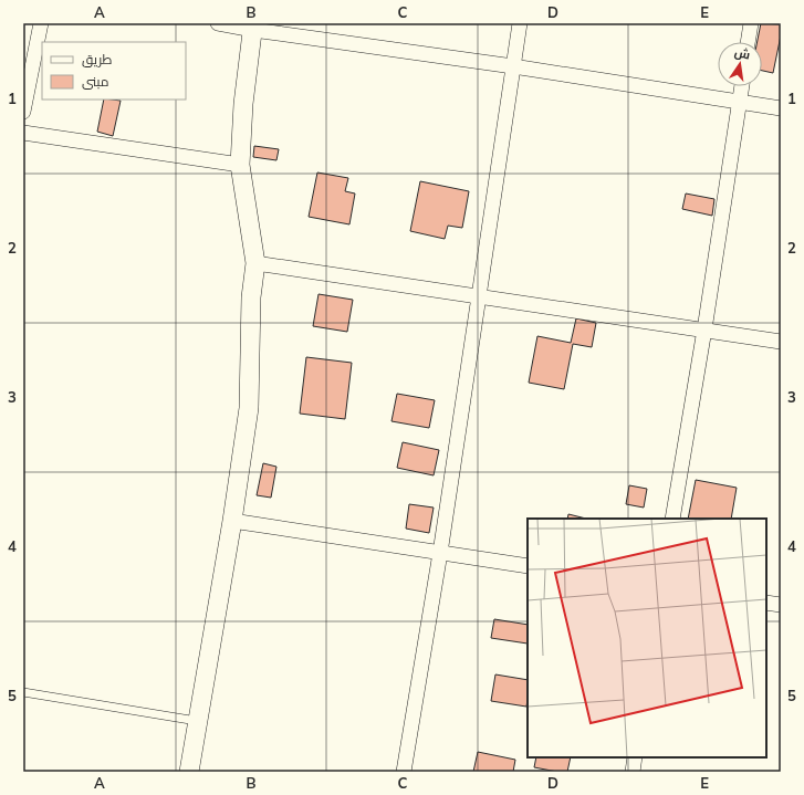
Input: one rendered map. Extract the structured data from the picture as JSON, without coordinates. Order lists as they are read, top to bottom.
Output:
{
  "legend": ["طريق", "مبنى"],
  "north": "top",
  "grid": {
    "columns": [
      "A",
      "B",
      "C",
      "D",
      "E"
    ],
    "rows": [
      "1",
      "2",
      "3",
      "4",
      "5"
    ]
  }
}
